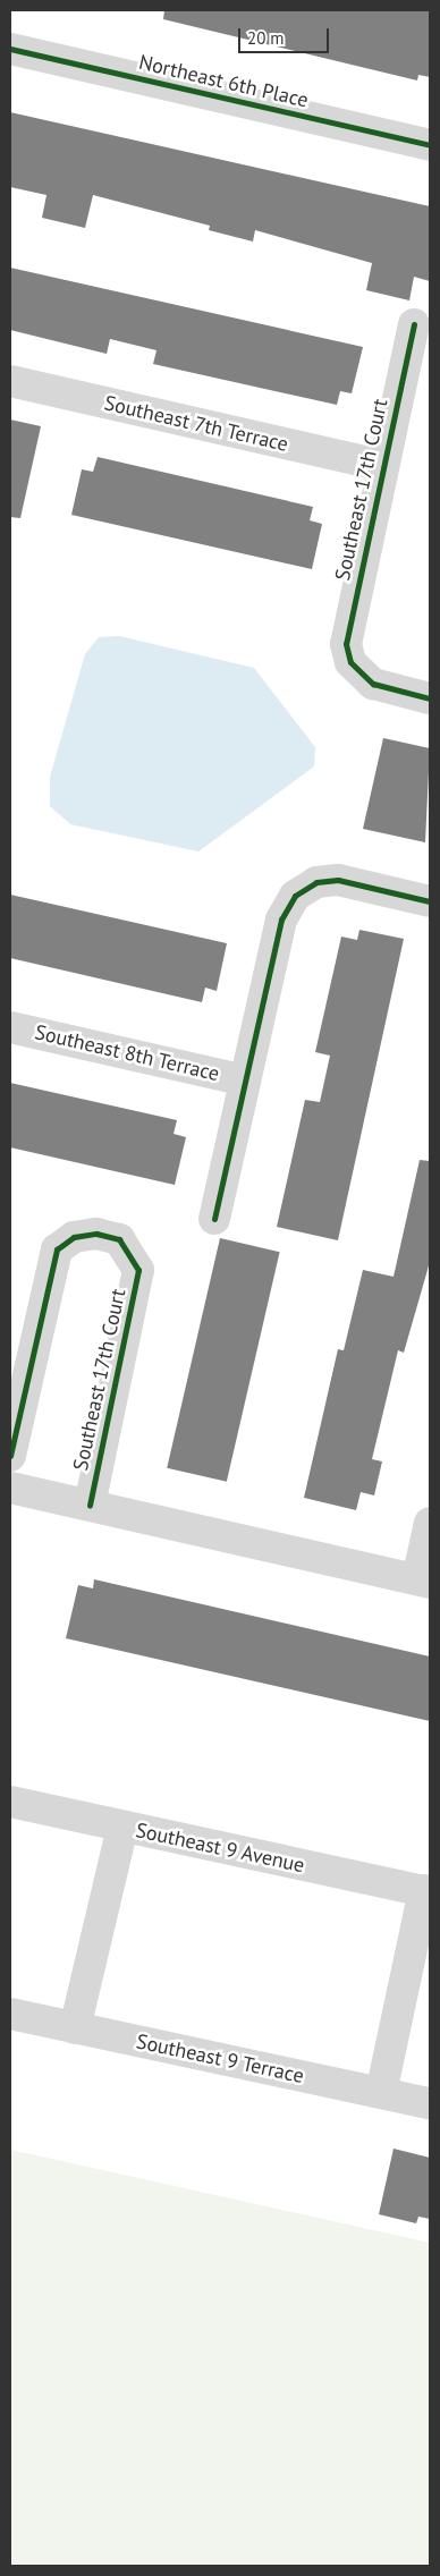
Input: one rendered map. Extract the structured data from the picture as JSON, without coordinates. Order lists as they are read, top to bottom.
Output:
{
  "streets": {
    "street": [
      "Northeast 6th Place",
      "Southeast 7th Terrace",
      "Southeast 17th Court",
      "Southeast 8th Terrace",
      "Southeast 9 Avenue",
      "Southeast 9 Terrace"
    ]
  },
  "crossings": [
    ["Southeast 7th Terrace", "Southeast 17th Court"]
  ],
  "scale_bar": "20 m"
}
